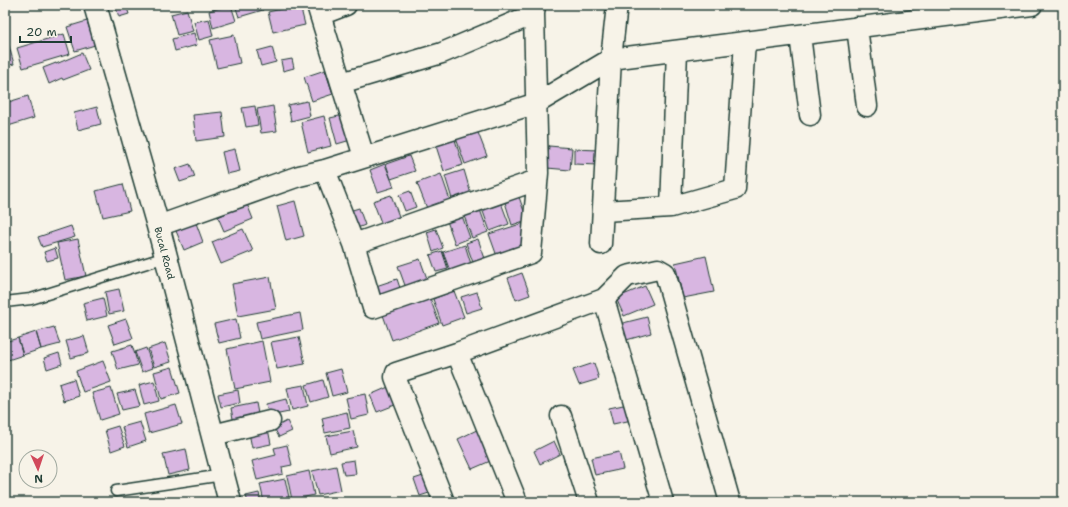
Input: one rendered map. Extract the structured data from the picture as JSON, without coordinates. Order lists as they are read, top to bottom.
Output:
{
  "streets": {
    "street": ["Bucal Road"]
  },
  "scale_bar": "20 m",
  "north": "bottom"
}
